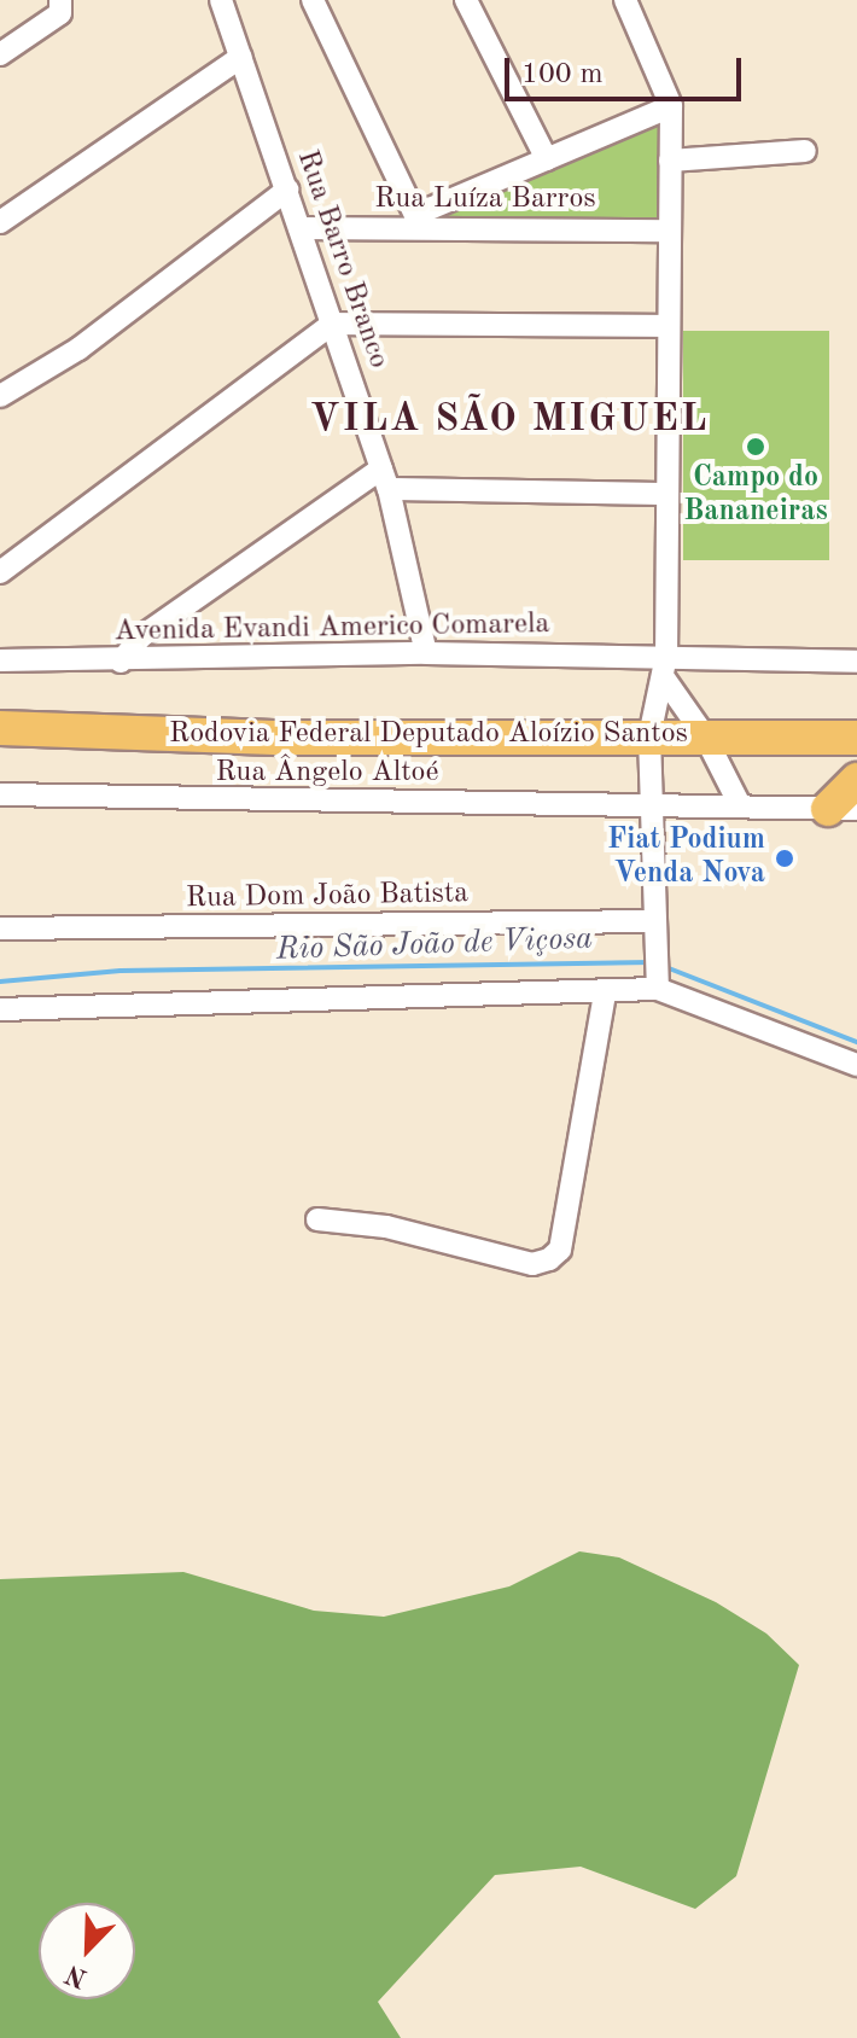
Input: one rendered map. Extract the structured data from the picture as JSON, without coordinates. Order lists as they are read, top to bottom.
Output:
{
  "streets": {
    "highway": ["Rodovia Federal Deputado Aloízio Santos"],
    "street": [
      "Rua Luíza Barros",
      "Rua Barro Branco",
      "Avenida Evandi Americo Comarela",
      "Rua Ângelo Altoé",
      "Rua Dom João Batista"
    ]
  },
  "crossings": [
    ["Rua Luíza Barros", "Rua Barro Branco"],
    ["Rua Barro Branco", "Avenida Evandi Americo Comarela"]
  ],
  "districts": ["VILA SÃO MIGUEL"],
  "water": ["Rio São João de Viçosa"],
  "places": ["Campo do Bananeiras", "Fiat Podium Venda Nova"],
  "scale_bar": "100 m",
  "north": "bottom left"
}
